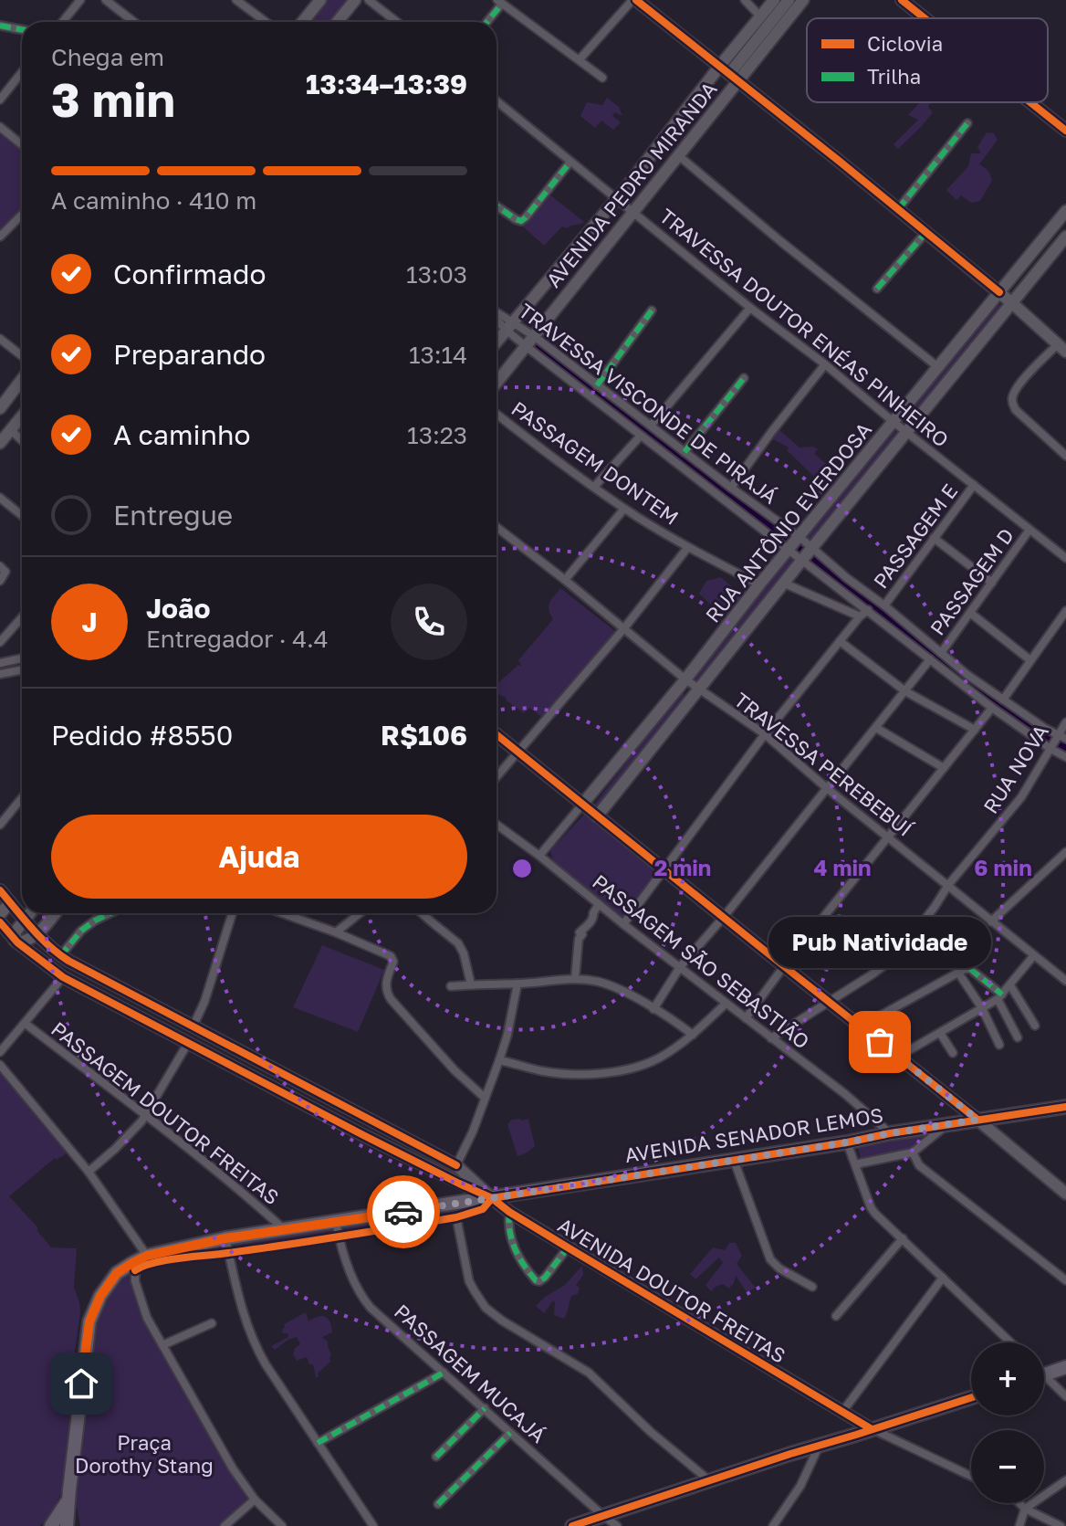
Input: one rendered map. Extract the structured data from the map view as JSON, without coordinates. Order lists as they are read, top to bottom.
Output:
{
  "streets": {
    "main road": [
      "AVENIDA PEDRO MIRANDA",
      "RUA ANTÔNIO EVERDOSA",
      "AVENIDA SENADOR LEMOS",
      "AVENIDA DOUTOR FREITAS"
    ],
    "street": [
      "TRAVESSA DOUTOR ENÉAS PINHEIRO",
      "TRAVESSA VISCONDE DE PIRAJÁ",
      "PASSAGEM DONTEM",
      "PASSAGEM E",
      "PASSAGEM D",
      "TRAVESSA PEREBEBUÍ",
      "RUA NOVA",
      "PASSAGEM SÃO SEBASTIÃO",
      "PASSAGEM DOUTOR FREITAS",
      "PASSAGEM MUCAJÁ"
    ]
  },
  "crossings": [
    ["AVENIDA PEDRO MIRANDA", "TRAVESSA DOUTOR ENÉAS PINHEIRO"],
    ["AVENIDA PEDRO MIRANDA", "TRAVESSA VISCONDE DE PIRAJÁ"],
    ["TRAVESSA DOUTOR ENÉAS PINHEIRO", "RUA ANTÔNIO EVERDOSA"],
    ["TRAVESSA DOUTOR ENÉAS PINHEIRO", "PASSAGEM E"],
    ["TRAVESSA DOUTOR ENÉAS PINHEIRO", "PASSAGEM D"],
    ["TRAVESSA VISCONDE DE PIRAJÁ", "RUA ANTÔNIO EVERDOSA"],
    ["TRAVESSA VISCONDE DE PIRAJÁ", "PASSAGEM E"],
    ["TRAVESSA VISCONDE DE PIRAJÁ", "PASSAGEM D"],
    ["TRAVESSA VISCONDE DE PIRAJÁ", "RUA NOVA"],
    ["PASSAGEM DONTEM", "RUA ANTÔNIO EVERDOSA"],
    ["RUA ANTÔNIO EVERDOSA", "TRAVESSA PEREBEBUÍ"],
    ["RUA ANTÔNIO EVERDOSA", "PASSAGEM SÃO SEBASTIÃO"],
    ["PASSAGEM E", "TRAVESSA PEREBEBUÍ"],
    ["PASSAGEM E", "PASSAGEM SÃO SEBASTIÃO"],
    ["PASSAGEM D", "TRAVESSA PEREBEBUÍ"],
    ["PASSAGEM D", "PASSAGEM SÃO SEBASTIÃO"],
    ["TRAVESSA PEREBEBUÍ", "RUA NOVA"],
    ["RUA NOVA", "PASSAGEM SÃO SEBASTIÃO"],
    ["PASSAGEM SÃO SEBASTIÃO", "AVENIDA SENADOR LEMOS"],
    ["PASSAGEM DOUTOR FREITAS", "AVENIDA SENADOR LEMOS"],
    ["AVENIDA SENADOR LEMOS", "AVENIDA DOUTOR FREITAS"],
    ["AVENIDA SENADOR LEMOS", "PASSAGEM MUCAJÁ"]
  ],
  "parks": ["Praça Dorothy Stang"],
  "places": ["Pub Natividade"],
  "legend": ["Ciclovia", "Trilha"],
  "page": {
    "heading": ["3 min", "Chega em", "13:34–13:39"],
    "panel": [
      "João",
      "Entregador · 4.4",
      "Pedido #8550",
      "R$106"
    ],
    "bar": "A caminho · 410 m",
    "list": [
      ["Confirmado", "13:03"],
      ["Preparando", "13:14"],
      ["A caminho", "13:23"],
      "Entregue"
    ],
    "round": "J",
    "buttons": "Ajuda",
    "bubble": "Pub Natividade",
    "map_buttons": ["+", "−"]
  },
  "rings": ["2 min", "4 min", "6 min"]
}
